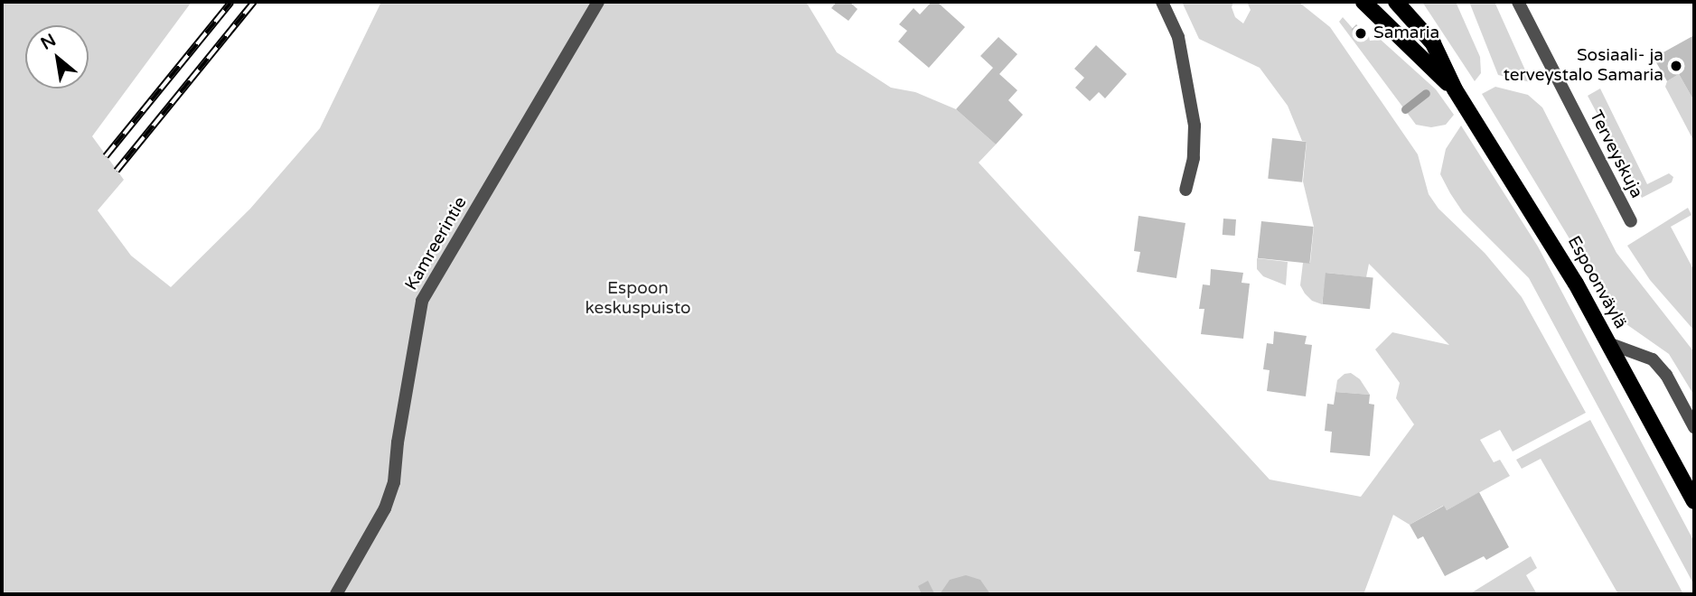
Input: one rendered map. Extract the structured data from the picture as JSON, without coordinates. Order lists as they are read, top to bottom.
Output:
{
  "streets": {
    "main road": ["Espoonväylä"],
    "street": ["Terveyskuja", "Kamreerintie"]
  },
  "parks": ["Espoon keskuspuisto"],
  "places": ["Samaria", "Sosiaali- ja terveystalo Samaria"],
  "north": "top left"
}
